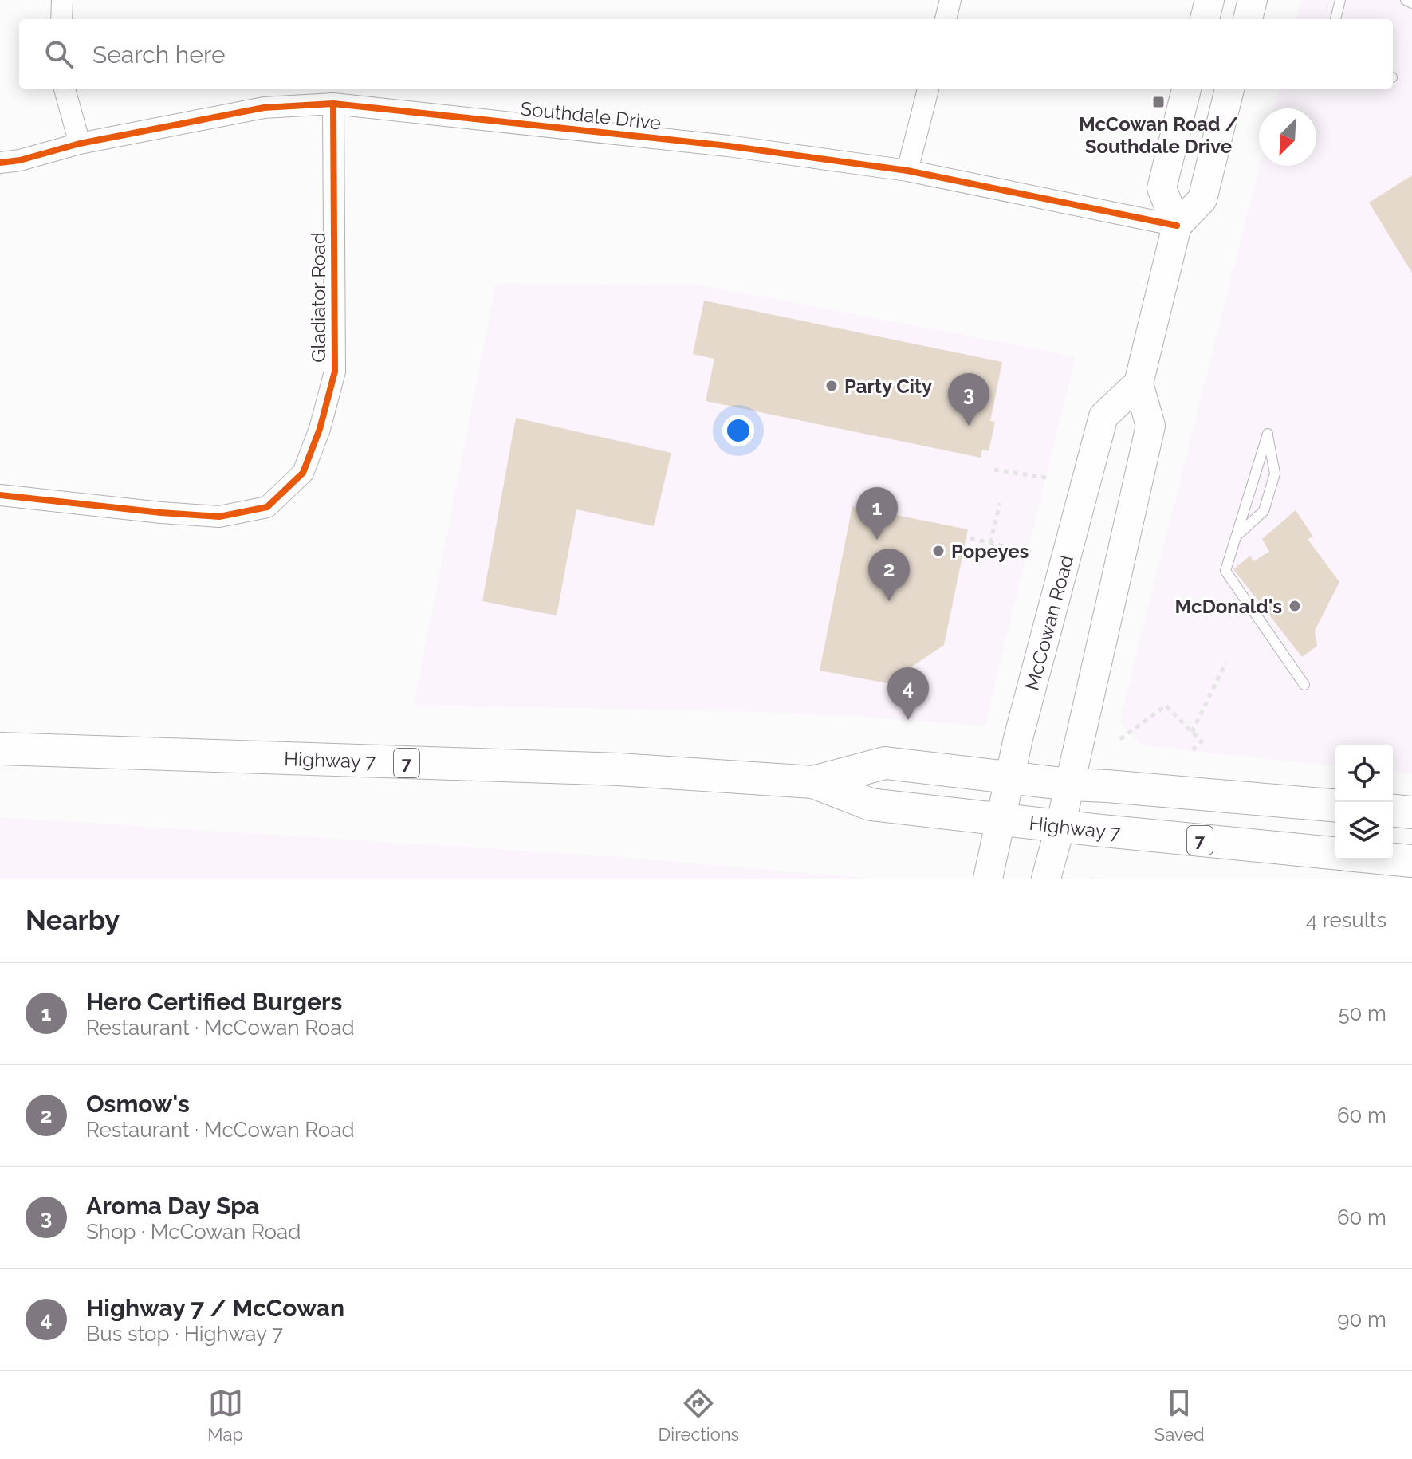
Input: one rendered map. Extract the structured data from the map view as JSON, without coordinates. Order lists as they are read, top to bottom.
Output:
{
  "streets": {
    "main road": ["McCowan Road", "Highway 7", "7"],
    "street": ["Southdale Drive", "Gladiator Road"]
  },
  "crossings": [
    ["Southdale Drive", "Gladiator Road"],
    ["McCowan Road", "Highway 7"]
  ],
  "places": {
    "transit": ["McCowan Road / Southdale Drive"],
    "other": ["Party City", "Popeyes", "McDonald's"]
  },
  "north": "bottom left",
  "page": {
    "search": "Search here",
    "pins": [
      "3",
      "1",
      "2",
      "4"
    ],
    "heading": ["Nearby", "4 results"],
    "list": [
      {
        "mark": "1",
        "name": "Hero Certified Burgers",
        "note": "Restaurant · McCowan Road",
        "value": "50 m"
      },
      {
        "mark": "2",
        "name": "Osmow's",
        "note": "Restaurant · McCowan Road",
        "value": "60 m"
      },
      {
        "mark": "3",
        "name": "Aroma Day Spa",
        "note": "Shop · McCowan Road",
        "value": "60 m"
      },
      {
        "mark": "4",
        "name": "Highway 7 / McCowan",
        "note": "Bus stop · Highway 7",
        "value": "90 m"
      }
    ],
    "nav": ["Map", "Directions", "Saved"]
  }
}
